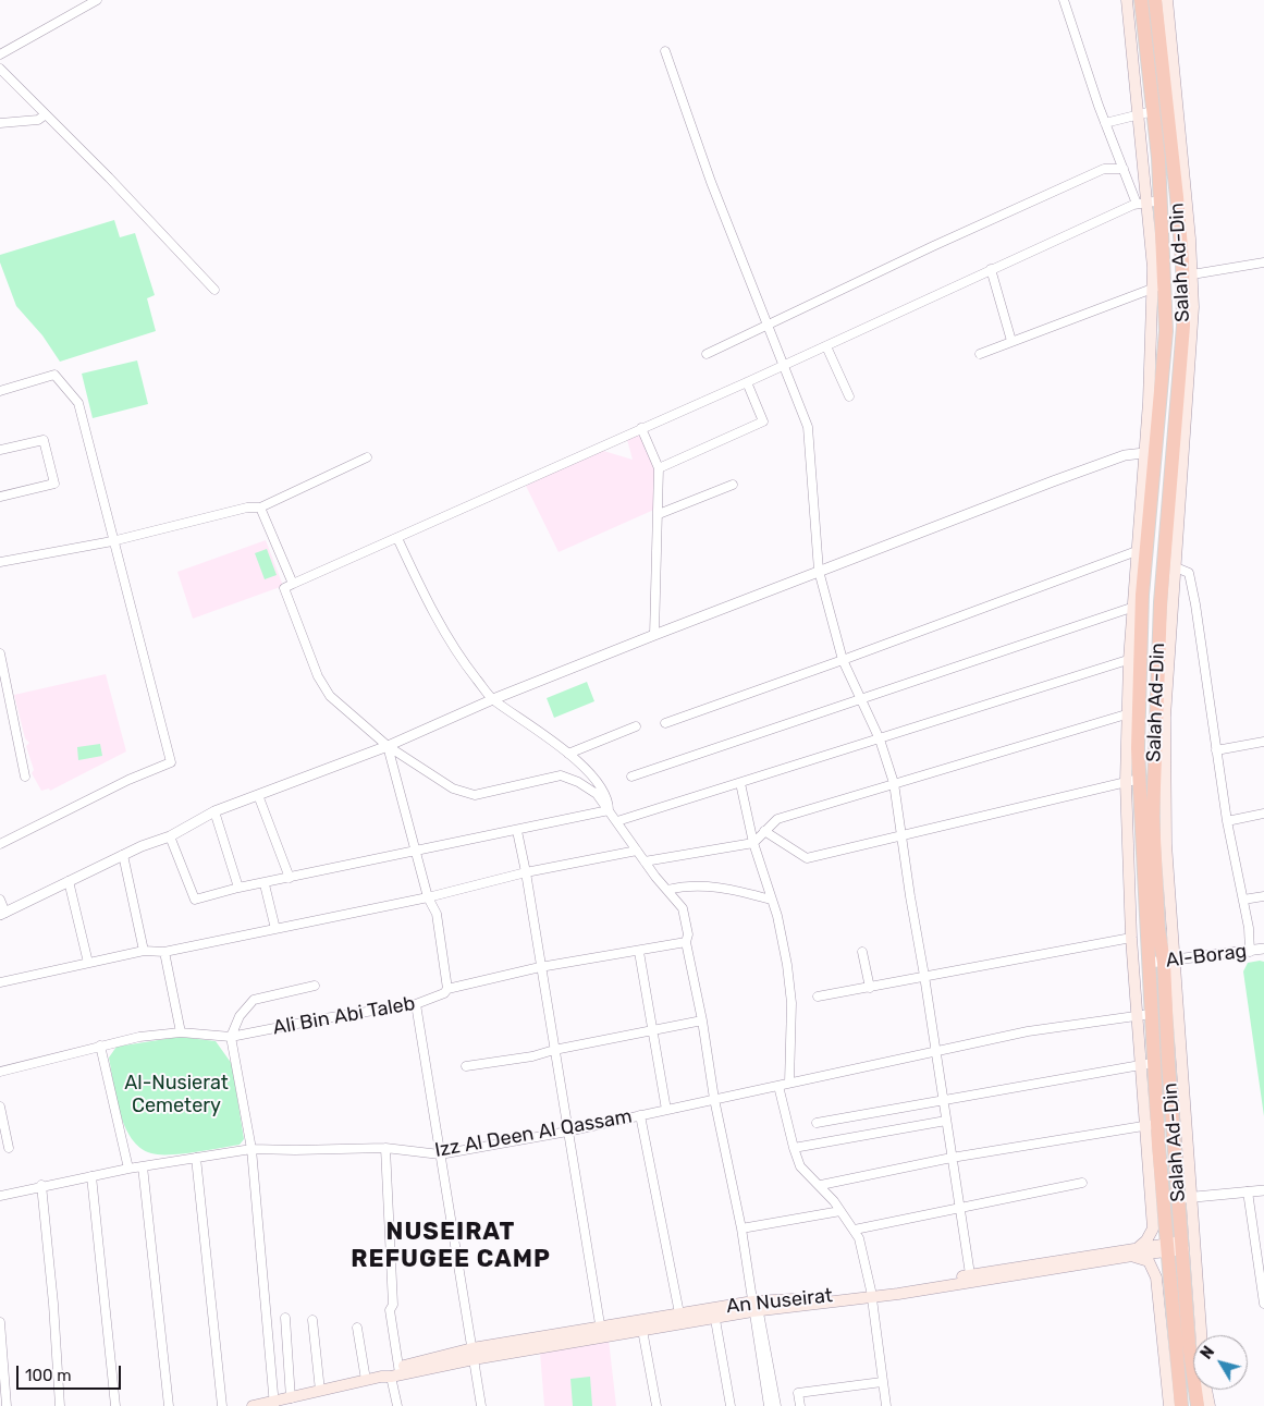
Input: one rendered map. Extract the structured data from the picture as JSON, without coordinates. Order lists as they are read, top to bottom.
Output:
{
  "streets": {
    "highway": ["Salah Ad-Din"],
    "main road": ["An Nuseirat"],
    "street": ["Al-Borag", "Ali Bin Abi Taleb", "Izz Al Deen Al Qassam"]
  },
  "crossings": [
    ["Salah Ad-Din", "Al-Borag"],
    ["Salah Ad-Din", "Izz Al Deen Al Qassam"],
    ["Salah Ad-Din", "An Nuseirat"]
  ],
  "districts": ["NUSEIRAT REFUGEE CAMP"],
  "parks": ["Al-Nusierat Cemetery"],
  "scale_bar": "100 m",
  "north": "top left"
}
